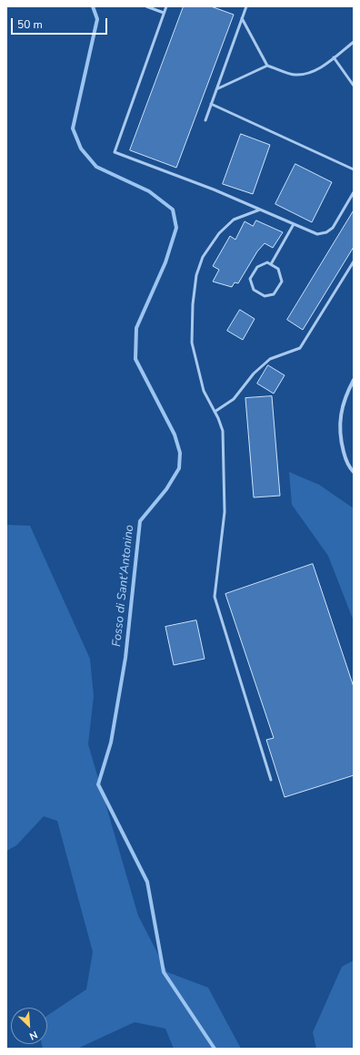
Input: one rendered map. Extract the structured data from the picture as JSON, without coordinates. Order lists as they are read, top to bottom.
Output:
{
  "water": ["Fosso di Sant'Antonino"],
  "scale_bar": "50 m",
  "north": "bottom right"
}
